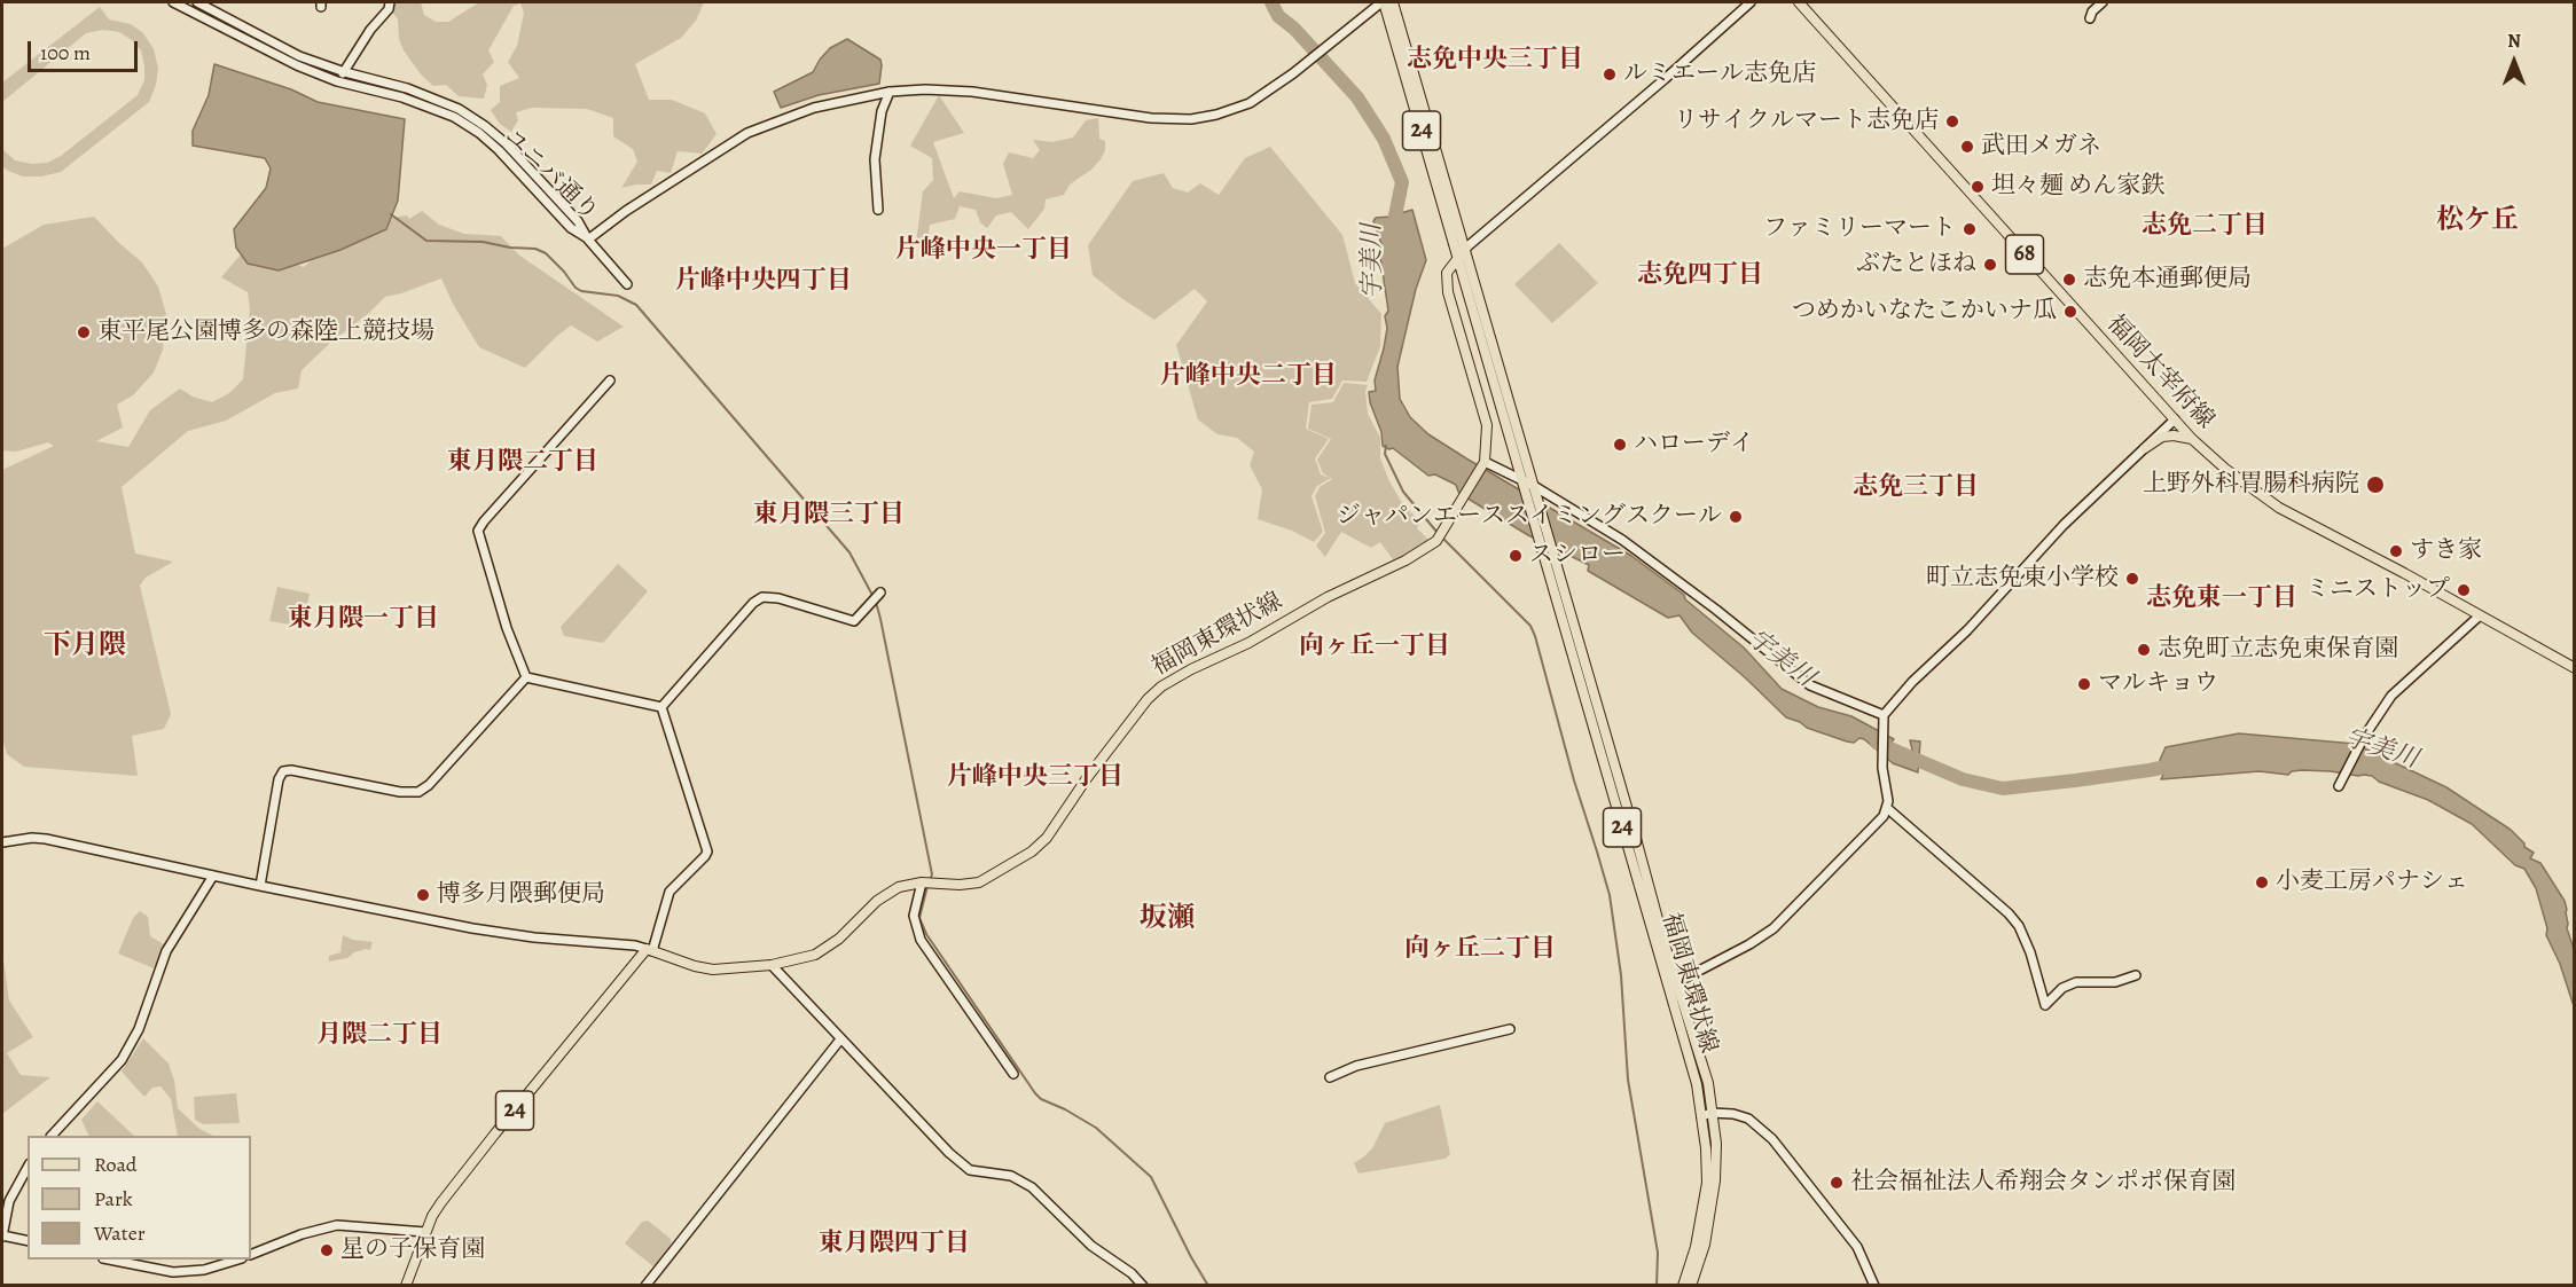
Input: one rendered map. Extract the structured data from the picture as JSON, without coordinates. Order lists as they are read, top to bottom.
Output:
{
  "streets": {
    "main road": [
      "24",
      "68",
      "福岡太宰府線",
      "福岡東環状線"
    ],
    "street": ["ユニバ通り"]
  },
  "crossings": [
    ["24", "福岡東環状線"]
  ],
  "districts": [
    "志免中央三丁目",
    "松ケ丘",
    "志免二丁目",
    "片峰中央一丁目",
    "志免四丁目",
    "片峰中央四丁目",
    "片峰中央二丁目",
    "東月隈二丁目",
    "志免三丁目",
    "東月隈三丁目",
    "志免東一丁目",
    "東月隈一丁目",
    "下月隈",
    "向ヶ丘一丁目",
    "片峰中央三丁目",
    "坂瀬",
    "向ヶ丘二丁目",
    "月隈二丁目",
    "東月隈四丁目"
  ],
  "water": ["宇美川"],
  "places": [
    "ルミエール志免店",
    "リサイクルマート志免店",
    "武田メガネ",
    "坦々麺 めん家鉄",
    "ファミリーマート",
    "ぶたとほね",
    "志免本通郵便局",
    "つめかいなたこかいナ瓜",
    "東平尾公園博多の森陸上競技場",
    "ハローデイ",
    "上野外科胃腸科病院",
    "ジャパンエーススイミングスクール",
    "すき家",
    "スシロー",
    "町立志免東小学校",
    "ミニストップ",
    "志免町立志免東保育園",
    "マルキョウ",
    "小麦工房パナシェ",
    "博多月隈郵便局",
    "社会福祉法人希翔会タンポポ保育園",
    "星の子保育園"
  ],
  "legend": ["Road", "Park", "Water"],
  "scale_bar": "100 m",
  "north": "top"
}
